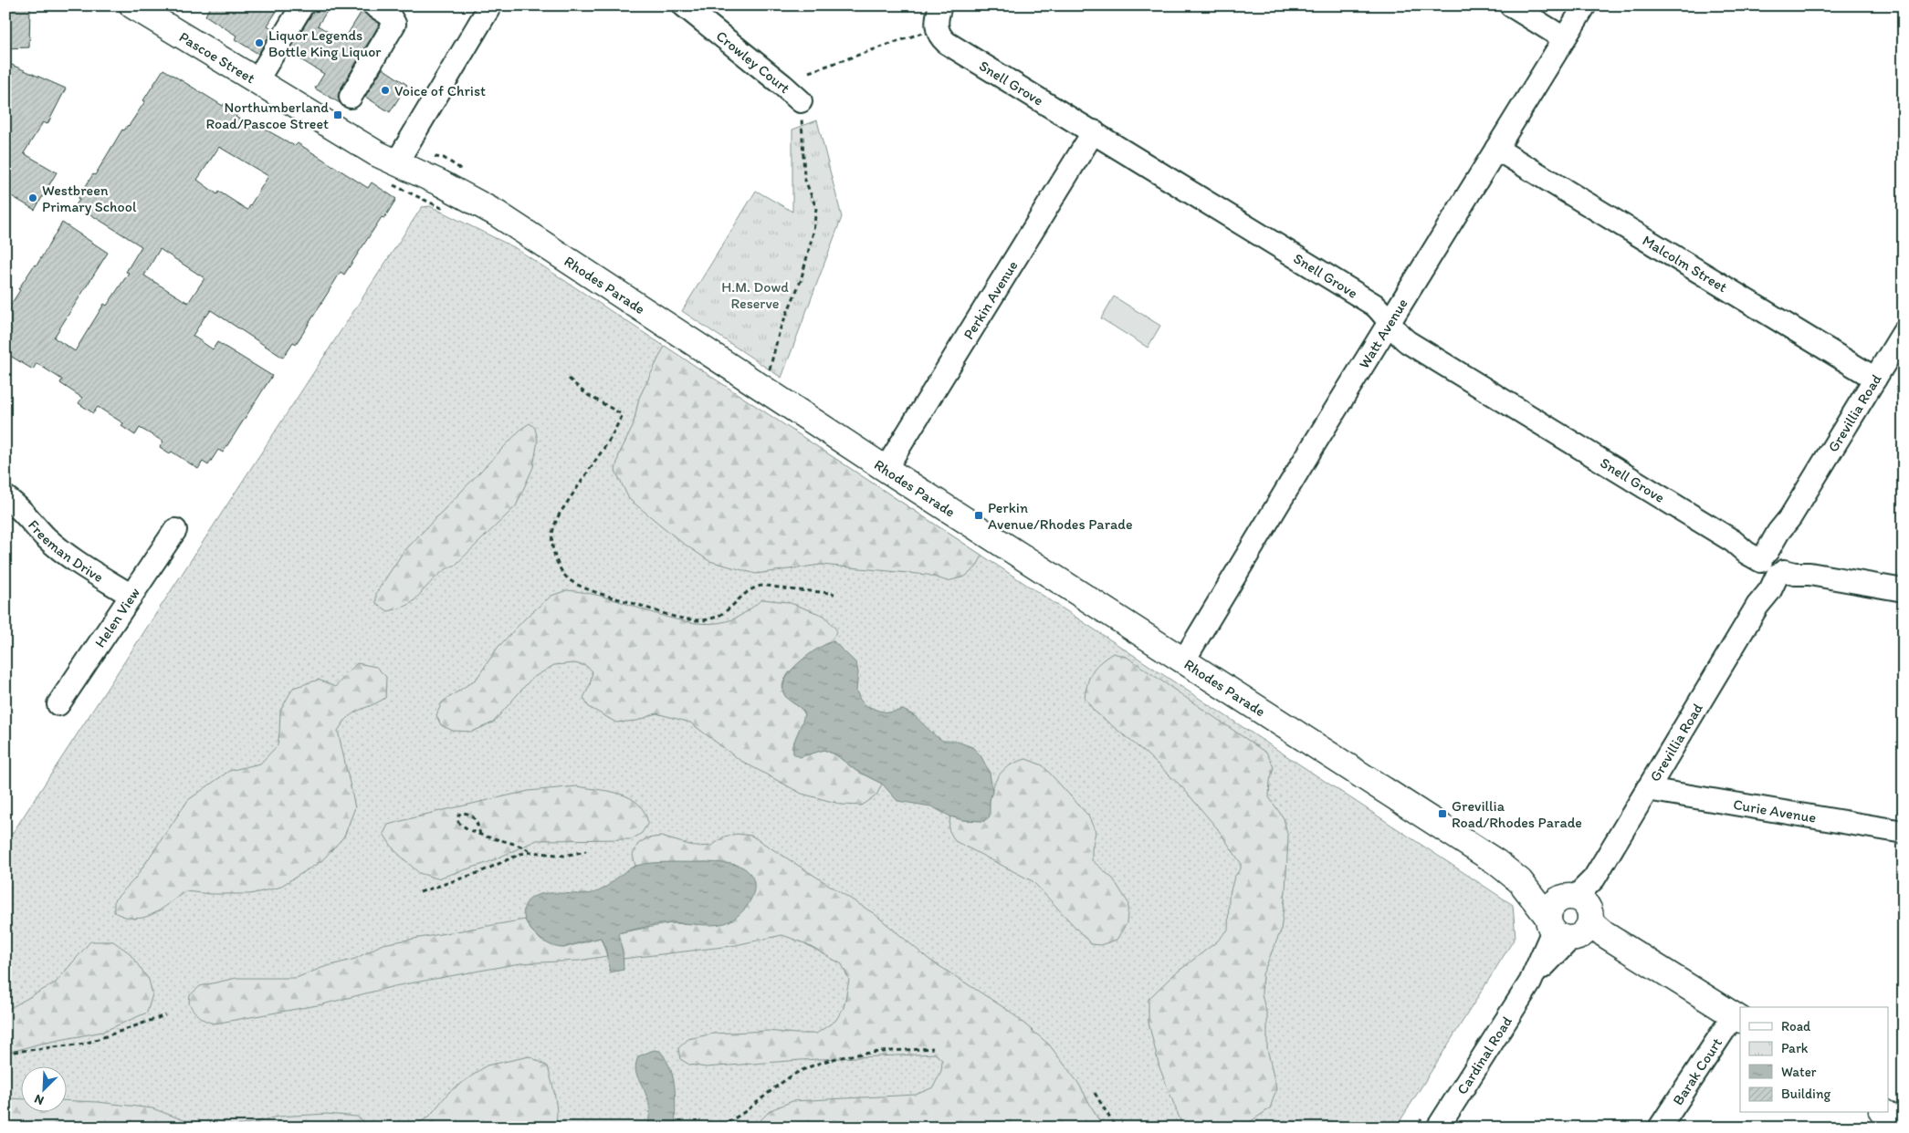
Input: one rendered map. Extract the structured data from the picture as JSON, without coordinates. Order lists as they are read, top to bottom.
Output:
{
  "streets": {
    "main road": ["Pascoe Street", "Rhodes Parade"],
    "street": [
      "Crowley Court",
      "Snell Grove",
      "Malcolm Street",
      "Perkin Avenue",
      "Watt Avenue",
      "Grevillia Road",
      "Freeman Drive",
      "Helen View",
      "Curie Avenue",
      "Cardinal Road",
      "Barak Court"
    ]
  },
  "crossings": [
    ["Pascoe Street", "Rhodes Parade"],
    ["Snell Grove", "Perkin Avenue"],
    ["Snell Grove", "Watt Avenue"],
    ["Snell Grove", "Grevillia Road"],
    ["Malcolm Street", "Watt Avenue"],
    ["Malcolm Street", "Grevillia Road"],
    ["Rhodes Parade", "Perkin Avenue"],
    ["Rhodes Parade", "Watt Avenue"],
    ["Rhodes Parade", "Grevillia Road"],
    ["Rhodes Parade", "Cardinal Road"],
    ["Rhodes Parade", "Barak Court"],
    ["Grevillia Road", "Curie Avenue"],
    ["Grevillia Road", "Cardinal Road"],
    ["Freeman Drive", "Helen View"]
  ],
  "parks": ["H.M. Dowd Reserve"],
  "places": {
    "other": ["Liquor Legends Bottle King Liquor", "Voice of Christ", "Westbreen Primary School"],
    "transit": ["Northumberland Road/Pascoe Street", "Perkin Avenue/Rhodes Parade", "Grevillia Road/Rhodes Parade"]
  },
  "legend": [
    "Road",
    "Park",
    "Water",
    "Building"
  ],
  "north": "bottom left"
}
